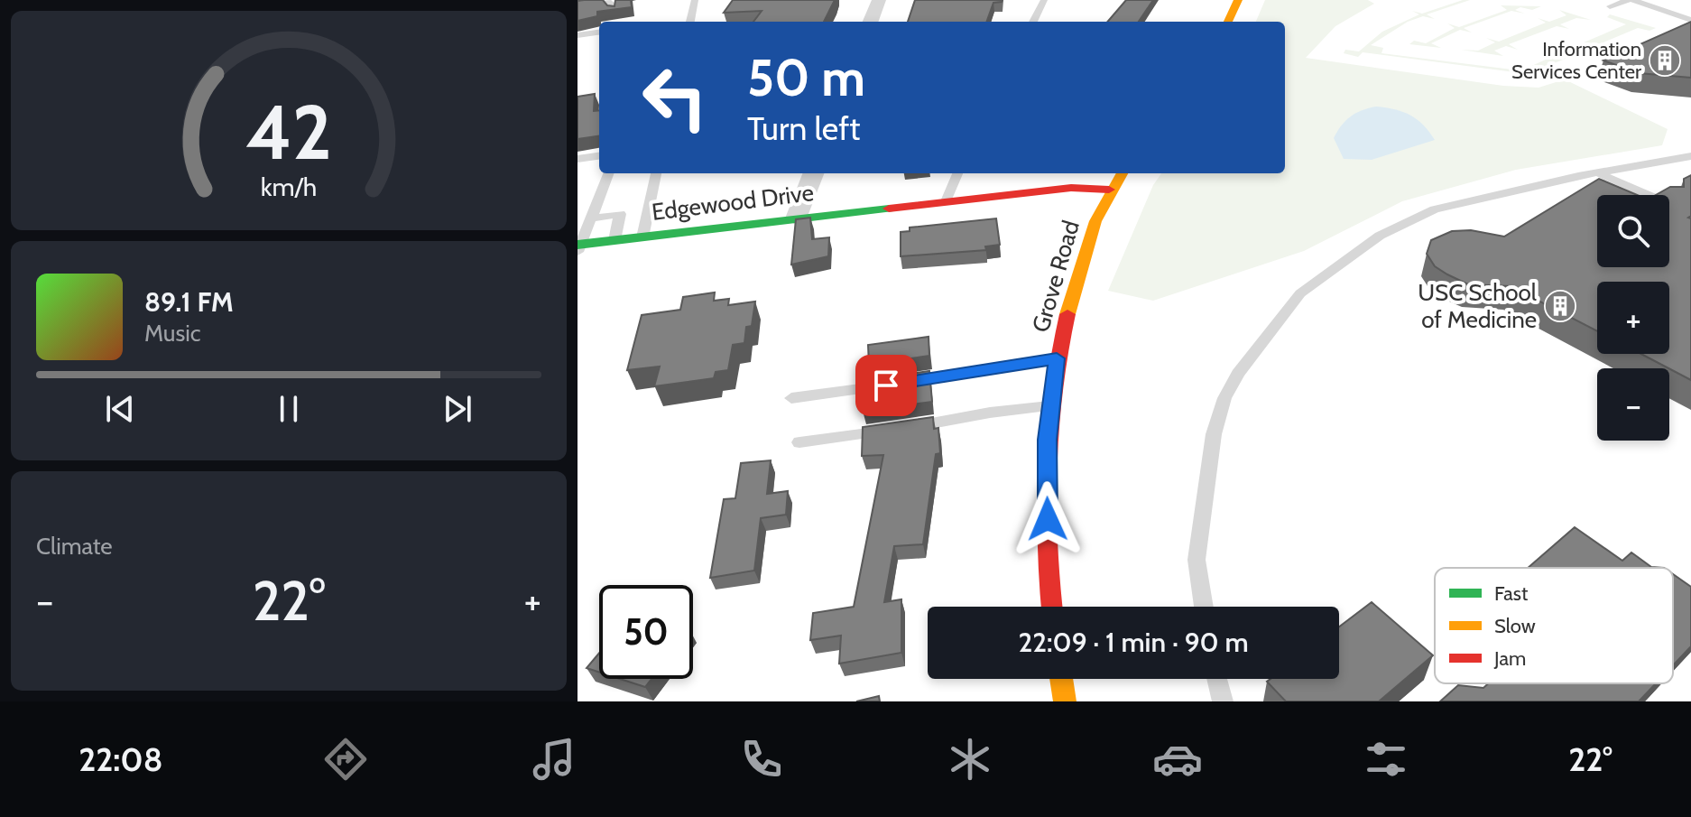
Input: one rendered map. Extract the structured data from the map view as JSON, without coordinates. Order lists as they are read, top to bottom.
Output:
{
  "streets": {
    "main road": ["Edgewood Drive", "Grove Road"]
  },
  "crossings": [
    ["Edgewood Drive", "Grove Road"]
  ],
  "places": {
    "building": ["Information Services Center", "USC School of Medicine"]
  },
  "legend": ["Fast", "Slow", "Jam"],
  "page": {
    "turn": ["50 m", "Turn left"],
    "map_buttons": ["+", "−"],
    "song": ["89.1 FM", "Music"],
    "tile": "Climate",
    "heat": ["−", "22°", "+"],
    "limit": "50",
    "trip": "22:09 · 1 min · 90 m",
    "tabs": ["22:08", "22°"],
    "gauge": ["42", "km/h"]
  }
}
